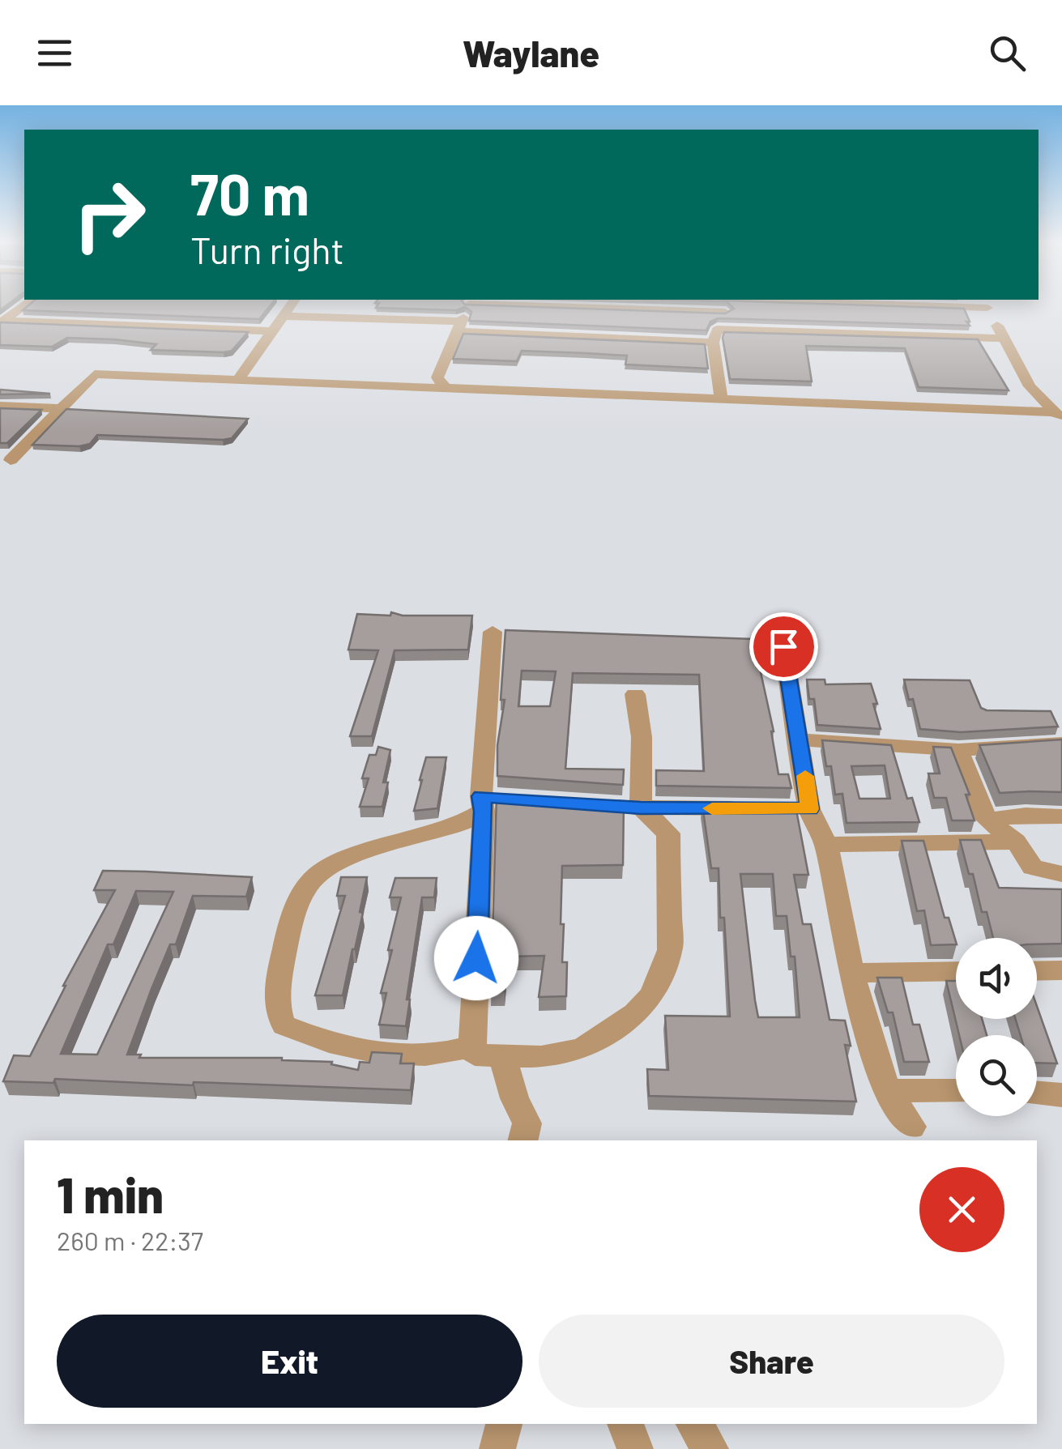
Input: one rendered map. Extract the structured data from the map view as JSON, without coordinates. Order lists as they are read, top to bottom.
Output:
{
  "page": {
    "header": "Waylane",
    "turn": ["70 m", "Turn right"],
    "heading": ["1 min", "260 m · 22:37"],
    "buttons": ["Exit", "Share"]
  }
}
